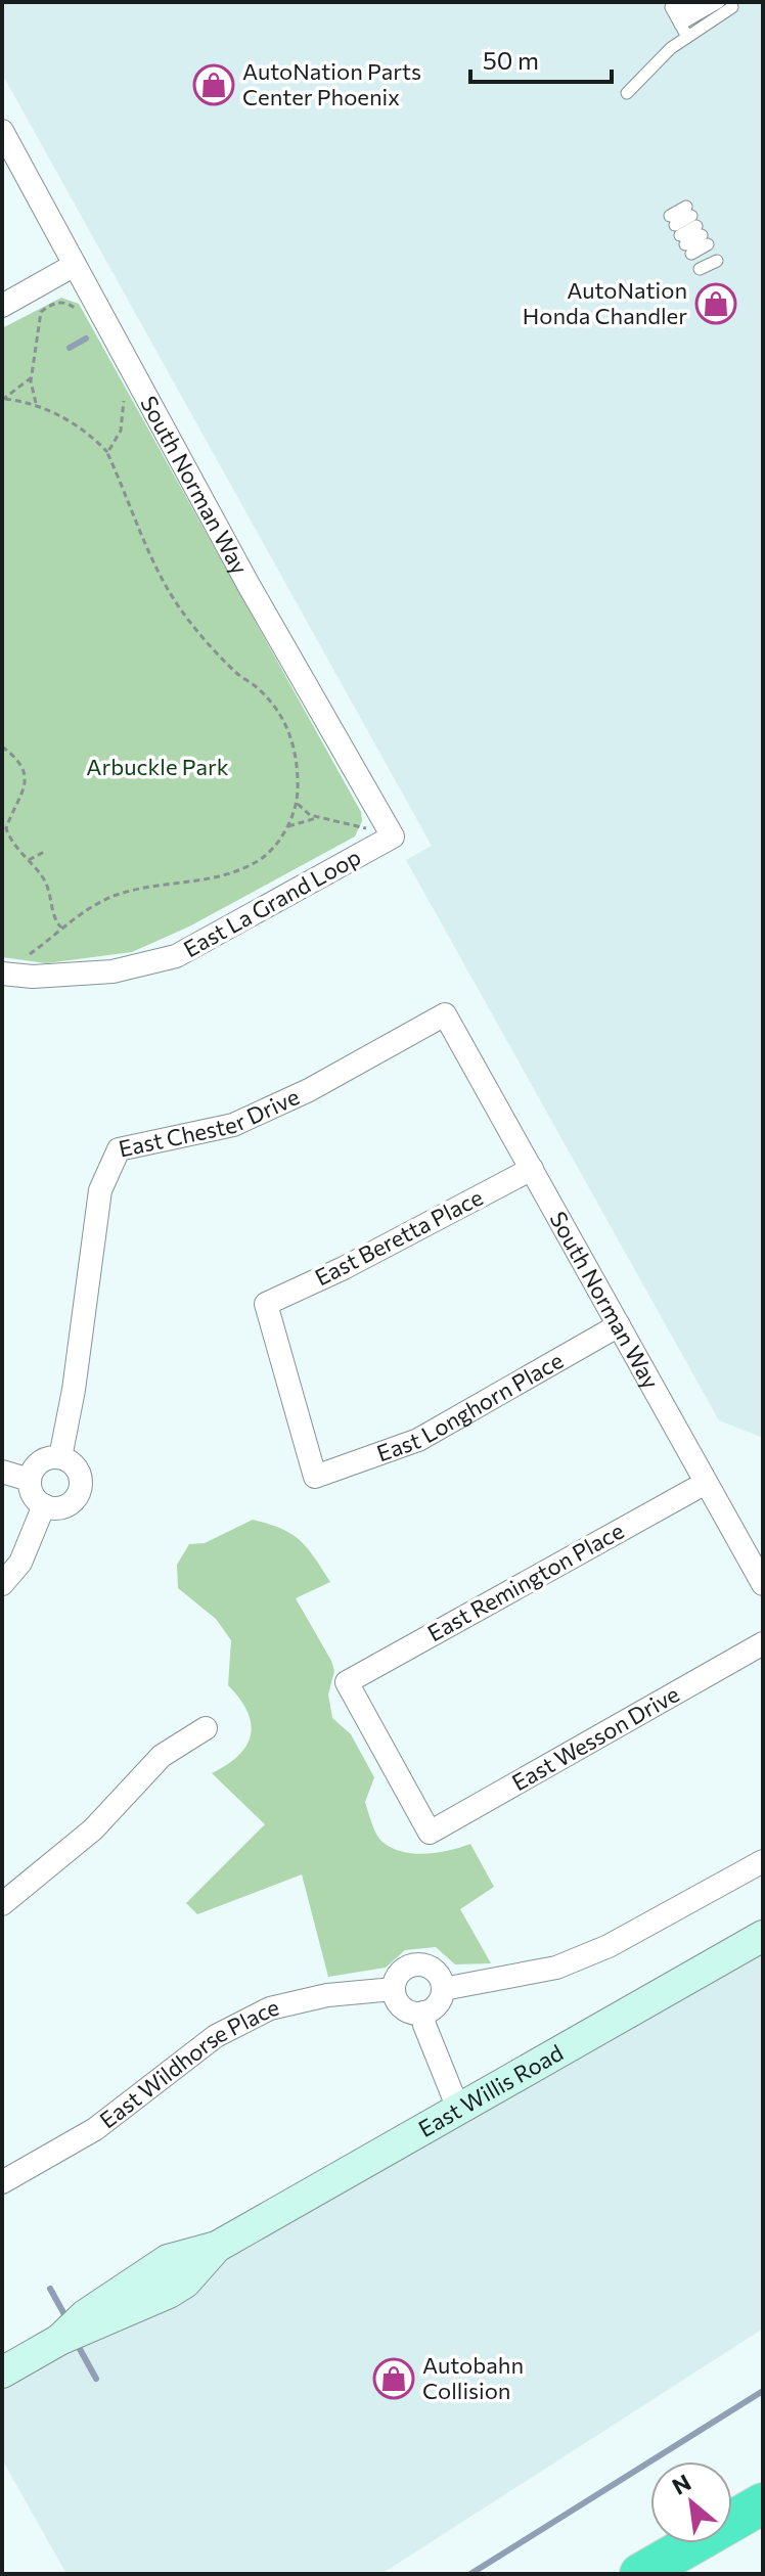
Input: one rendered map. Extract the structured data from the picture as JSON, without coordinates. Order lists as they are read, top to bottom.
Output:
{
  "streets": {
    "street": [
      "South Norman Way",
      "East La Grand Loop",
      "East Chester Drive",
      "East Beretta Place",
      "East Longhorn Place",
      "East Remington Place",
      "East Wesson Drive",
      "East Wildhorse Place",
      "East Willis Road"
    ]
  },
  "crossings": [
    ["South Norman Way", "East La Grand Loop"],
    ["South Norman Way", "East Chester Drive"],
    ["South Norman Way", "East Beretta Place"],
    ["South Norman Way", "East Longhorn Place"],
    ["South Norman Way", "East Remington Place"],
    ["East Beretta Place", "East Longhorn Place"],
    ["East Remington Place", "East Wesson Drive"]
  ],
  "parks": ["Arbuckle Park"],
  "places": {
    "shop": ["AutoNation Parts Center Phoenix", "AutoNation Honda Chandler", "Autobahn Collision"]
  },
  "scale_bar": "50 m",
  "north": "top left"
}
